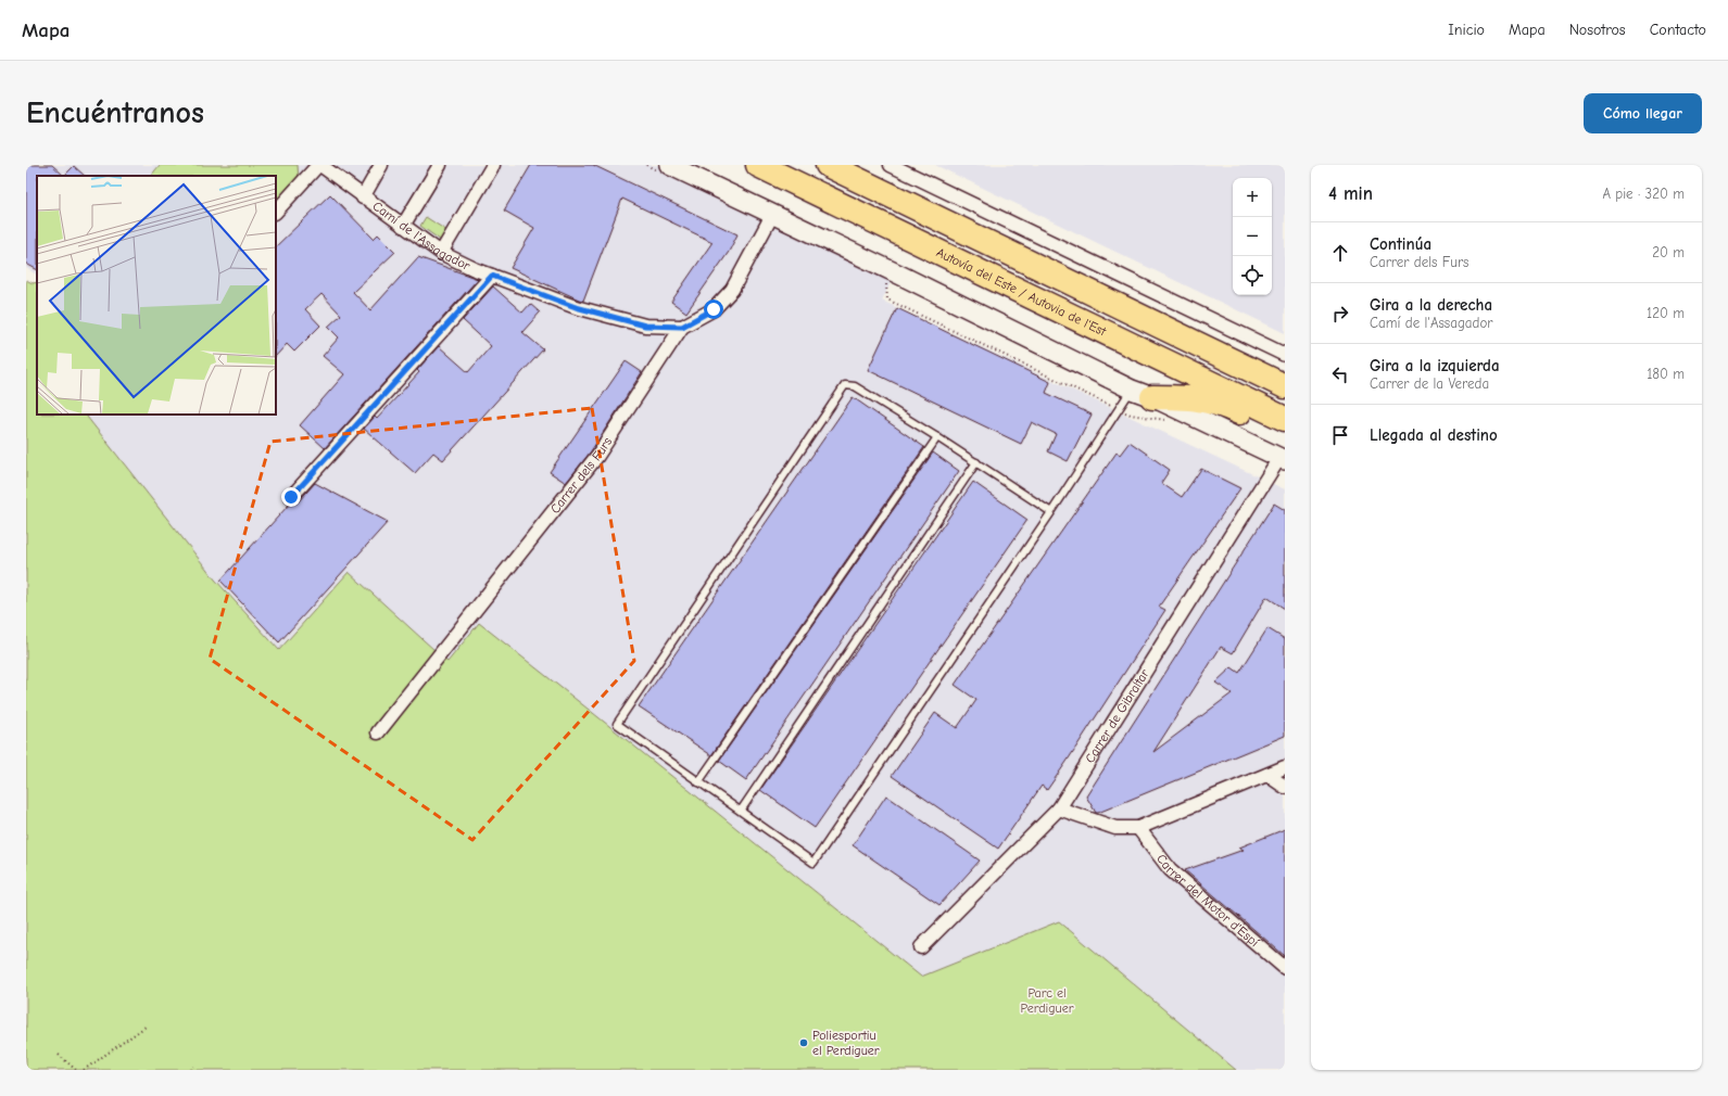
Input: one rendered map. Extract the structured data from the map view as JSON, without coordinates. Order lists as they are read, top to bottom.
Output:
{
  "streets": {
    "highway": ["Autovía del Este / Autovia de l'Est"],
    "street": [
      "Camí de l'Assagador",
      "Carrer dels Furs",
      "Carrer de Gibraltar",
      "Carrer del Motor d'Espí"
    ]
  },
  "crossings": [
    ["Camí de l'Assagador", "Carrer dels Furs"]
  ],
  "parks": ["Parc el Perdiguer"],
  "places": ["Poliesportiu el Perdiguer"],
  "page": {
    "header": "Mapa",
    "nav": [
      "Inicio",
      "Mapa",
      "Nosotros",
      "Contacto"
    ],
    "buttons": "Cómo llegar",
    "title": "Encuéntranos",
    "heading": ["4 min", "A pie · 320 m"],
    "map_buttons": ["+", "−"],
    "list": [
      ["Continúa", "Carrer dels Furs", "20 m"],
      ["Gira a la derecha", "Camí de l'Assagador", "120 m"],
      ["Gira a la izquierda", "Carrer de la Vereda", "180 m"],
      "Llegada al destino"
    ]
  }
}
